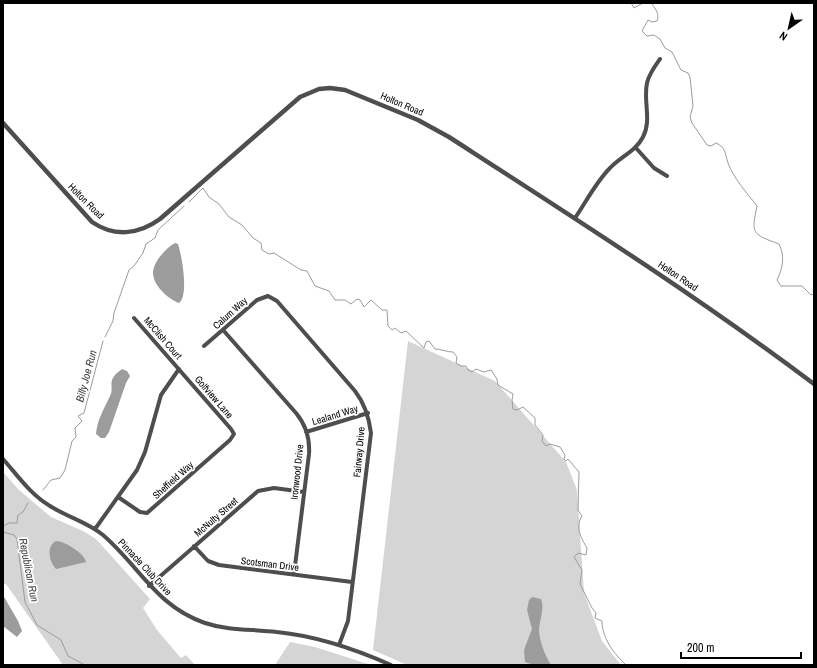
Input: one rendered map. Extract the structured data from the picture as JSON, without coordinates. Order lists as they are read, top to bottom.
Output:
{
  "streets": {
    "street": [
      "Holton Road",
      "Calum Way",
      "McClish Court",
      "Golfview Lane",
      "Lealand Way",
      "Fairway Drive",
      "Ironwood Drive",
      "Sheffield Way",
      "McNulty Street",
      "Scotsman Drive",
      "Pinnacle Club Drive"
    ]
  },
  "crossings": [
    ["Calum Way", "Fairway Drive"],
    ["Calum Way", "Ironwood Drive"],
    ["McClish Court", "Golfview Lane"],
    ["Golfview Lane", "Sheffield Way"],
    ["Lealand Way", "Fairway Drive"],
    ["Lealand Way", "Ironwood Drive"],
    ["Fairway Drive", "Scotsman Drive"],
    ["Fairway Drive", "Pinnacle Club Drive"],
    ["Ironwood Drive", "McNulty Street"],
    ["Ironwood Drive", "Scotsman Drive"],
    ["McNulty Street", "Scotsman Drive"],
    ["McNulty Street", "Pinnacle Club Drive"]
  ],
  "water": ["Billy Joe Run", "Republican Run"],
  "scale_bar": "200 m",
  "north": "bottom left"
}
